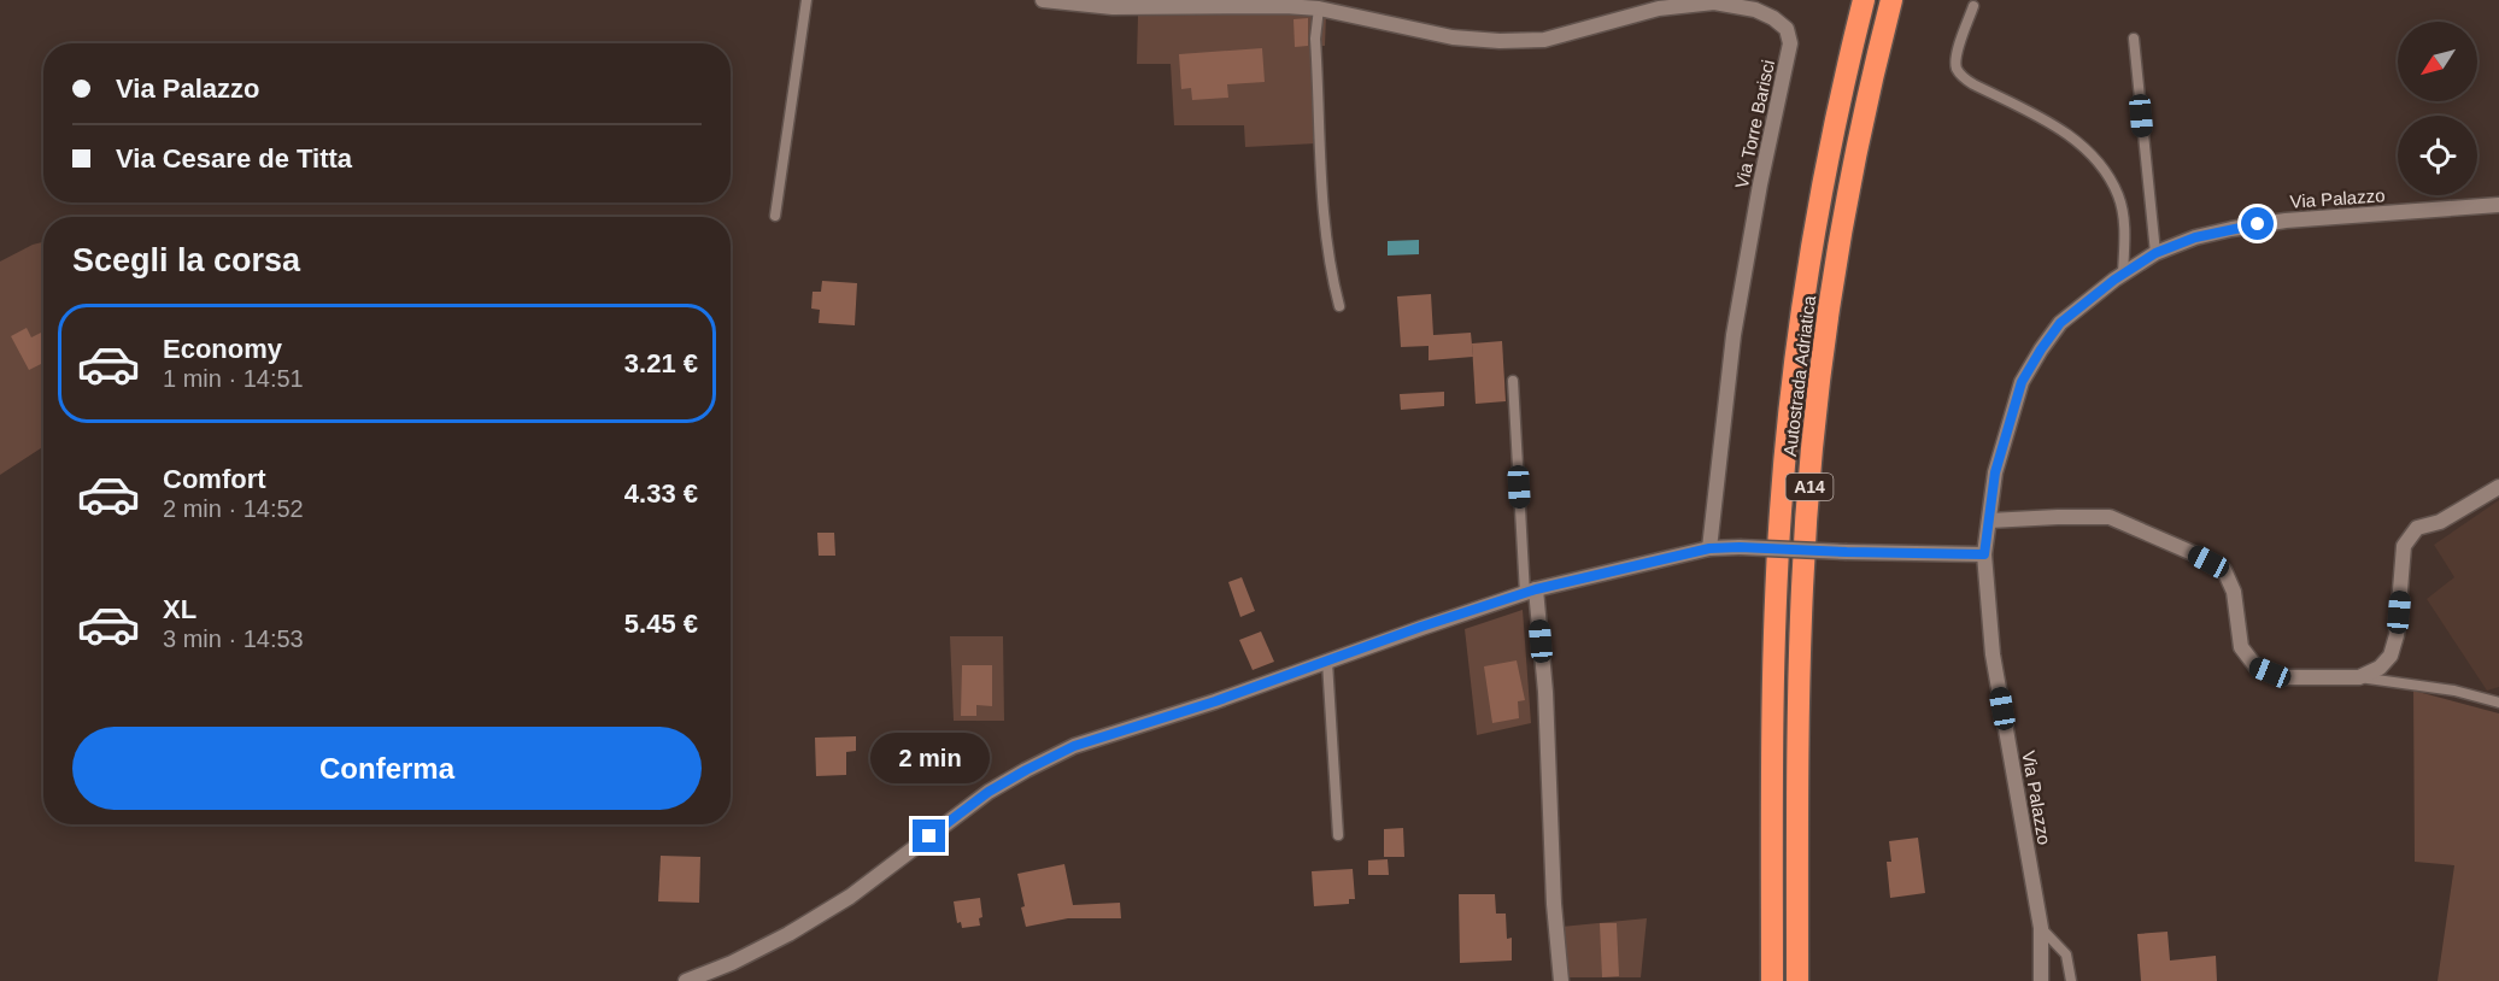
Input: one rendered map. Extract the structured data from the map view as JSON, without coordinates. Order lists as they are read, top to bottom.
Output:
{
  "streets": {
    "highway": ["Autostrada Adriatica", "A14"],
    "street": ["Via Torre Barisci", "Via Palazzo"]
  },
  "north": "bottom left",
  "page": {
    "banner": ["Via Palazzo", "Via Cesare de Titta"],
    "heading": "Scegli la corsa",
    "list": [
      {
        "name": "Economy",
        "note": "1 min · 14:51",
        "value": "3.21 €"
      },
      {
        "name": "Comfort",
        "note": "2 min · 14:52",
        "value": "4.33 €"
      },
      {
        "name": "XL",
        "note": "3 min · 14:53",
        "value": "5.45 €"
      }
    ],
    "buttons": "Conferma",
    "bubble": "2 min"
  }
}
